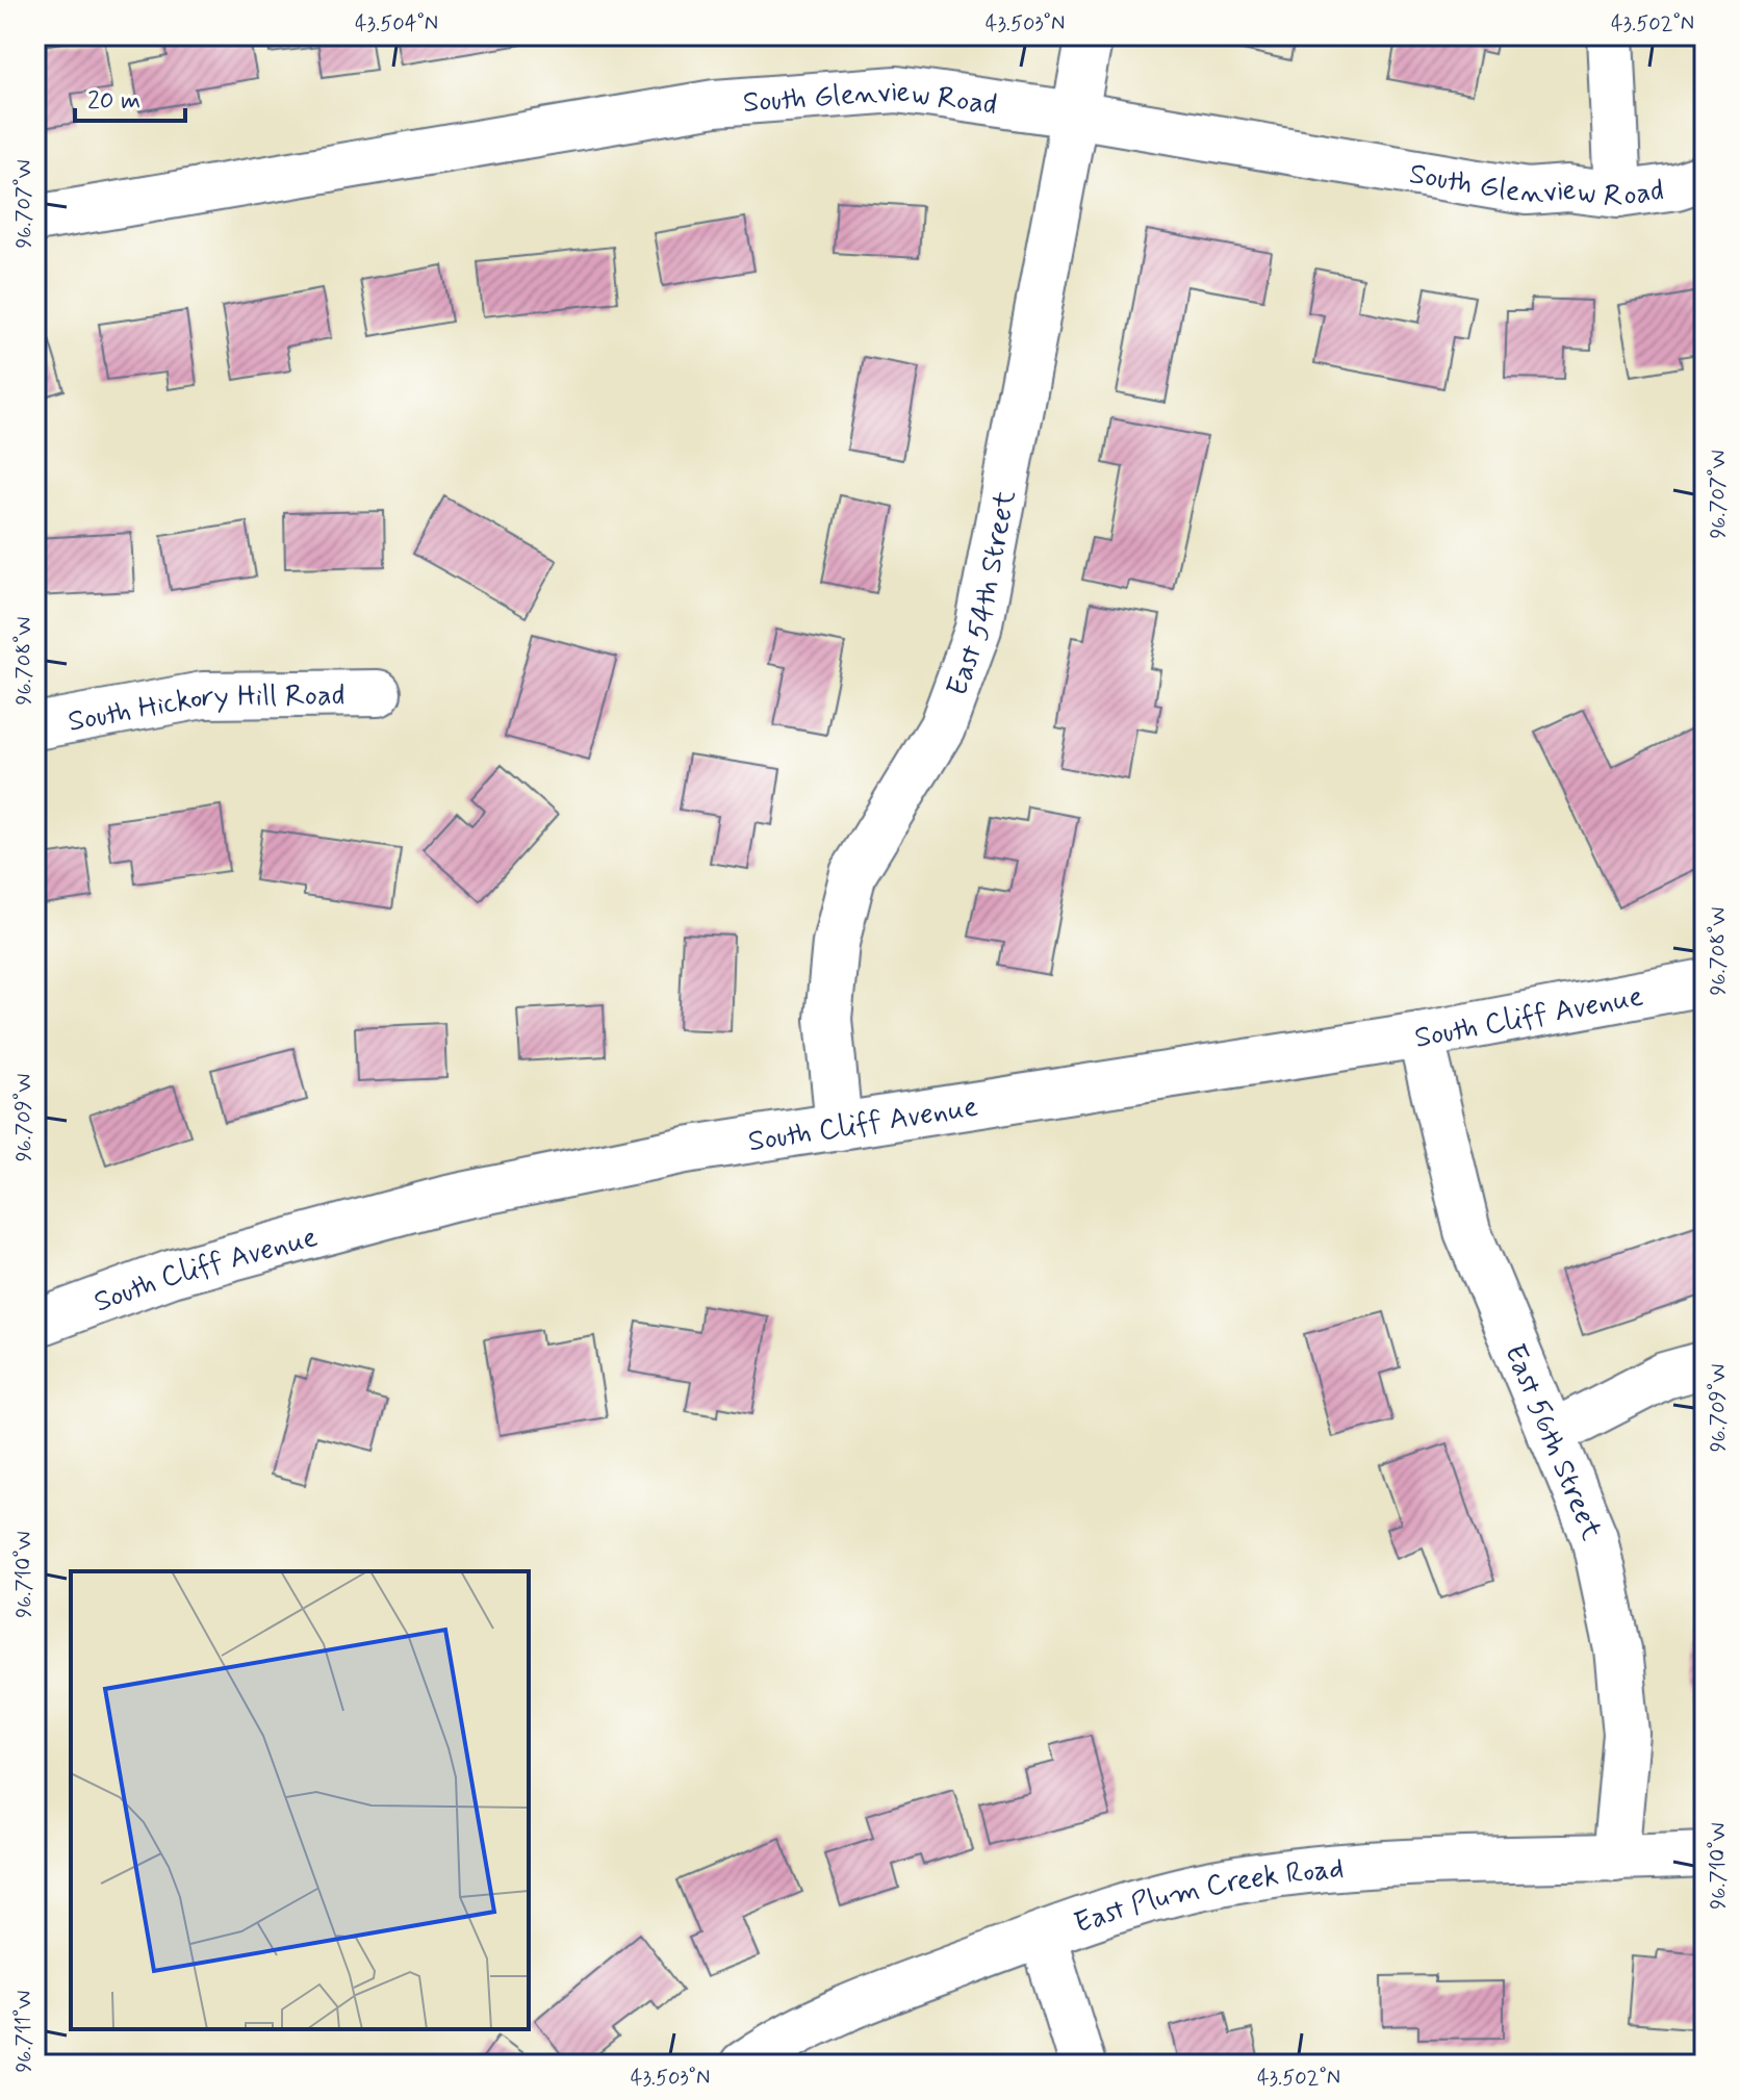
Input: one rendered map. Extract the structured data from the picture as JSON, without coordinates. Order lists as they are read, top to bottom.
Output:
{
  "streets": {
    "street": [
      "South Glenview Road",
      "East 54th Street",
      "South Hickory Hill Road",
      "South Cliff Avenue",
      "East 56th Street",
      "East Plum Creek Road"
    ]
  },
  "crossings": [
    ["South Glenview Road", "East 54th Street"],
    ["East 54th Street", "South Cliff Avenue"],
    ["South Cliff Avenue", "East 56th Street"],
    ["East 56th Street", "East Plum Creek Road"]
  ],
  "scale_bar": "20 m",
  "coordinates": [
    "43.504°N",
    "43.503°N",
    "43.502°N",
    "96.707°W",
    "96.708°W",
    "96.709°W",
    "96.710°W",
    "96.711°W"
  ]
}
